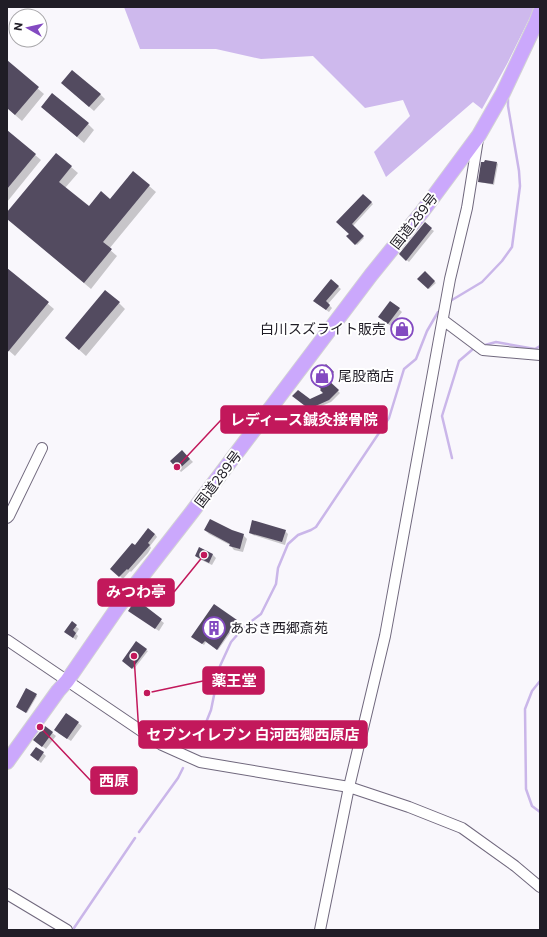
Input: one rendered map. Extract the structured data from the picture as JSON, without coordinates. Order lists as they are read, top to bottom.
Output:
{
  "streets": {
    "highway": ["国道289号"]
  },
  "places": {
    "shop": ["白川スズライト販売", "尾股商店"],
    "other": [
      "レディース鍼灸接骨院",
      "みつわ亭",
      "セブンイレブン 白河西郷西原店",
      "薬王堂",
      "西原"
    ],
    "building": ["あおき西郷斎苑"]
  },
  "north": "left"
}
